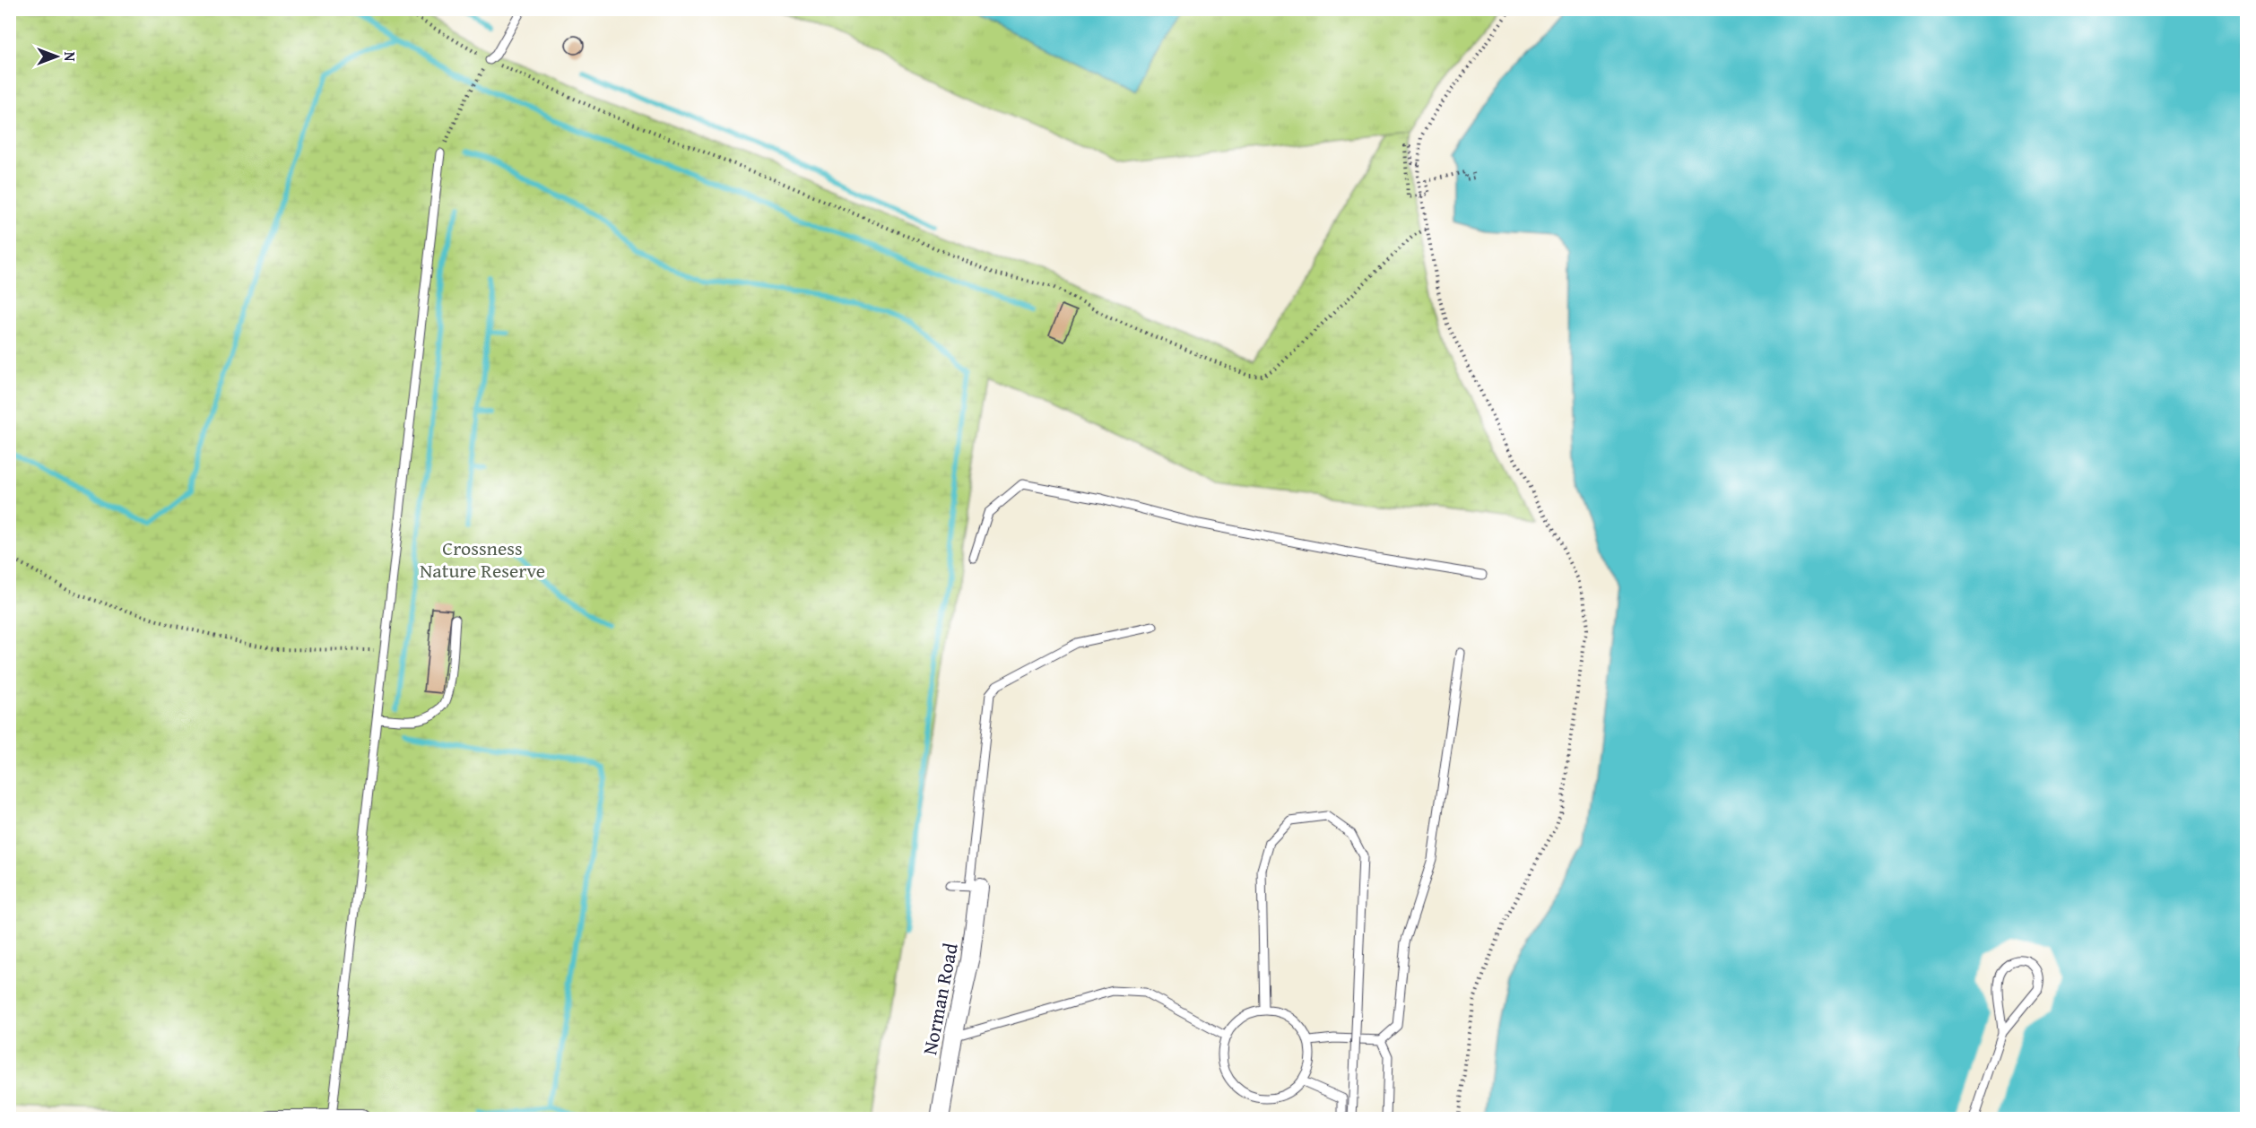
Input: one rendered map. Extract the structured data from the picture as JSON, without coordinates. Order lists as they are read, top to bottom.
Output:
{
  "streets": {
    "street": ["Norman Road"]
  },
  "parks": ["Crossness Nature Reserve"],
  "north": "right"
}
